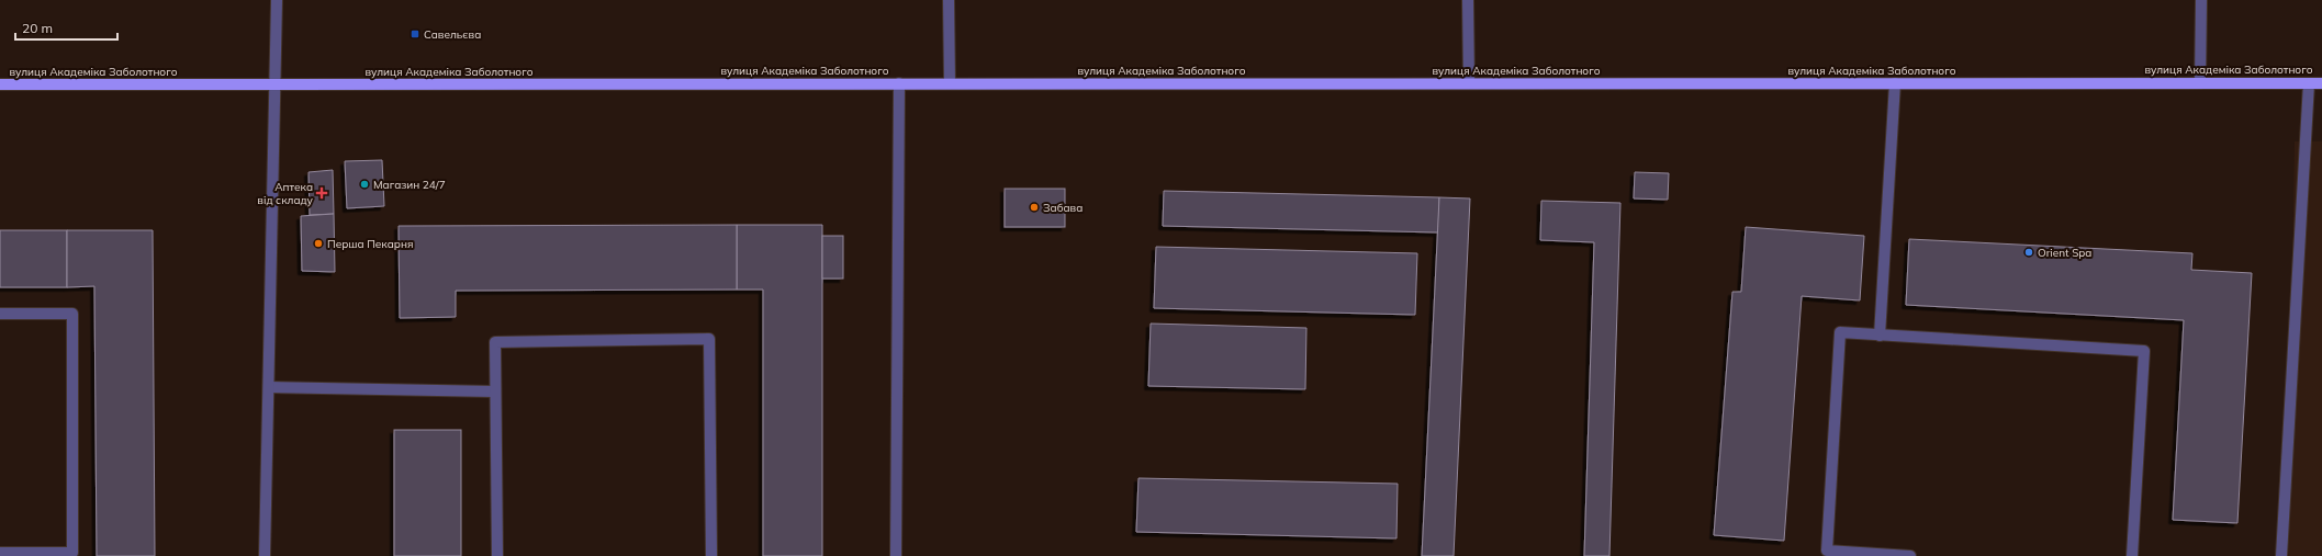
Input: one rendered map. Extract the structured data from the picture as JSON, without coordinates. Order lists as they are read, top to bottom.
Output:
{
  "streets": {
    "main road": ["вулиця Академіка Заболотного"]
  },
  "places": {
    "transit": ["Савельєва"],
    "other": [
      "Магазин 24/7",
      "Забава",
      "Перша Пекарня",
      "Orient Spa"
    ],
    "health": ["Аптека від складу"]
  },
  "scale_bar": "20 m"
}
